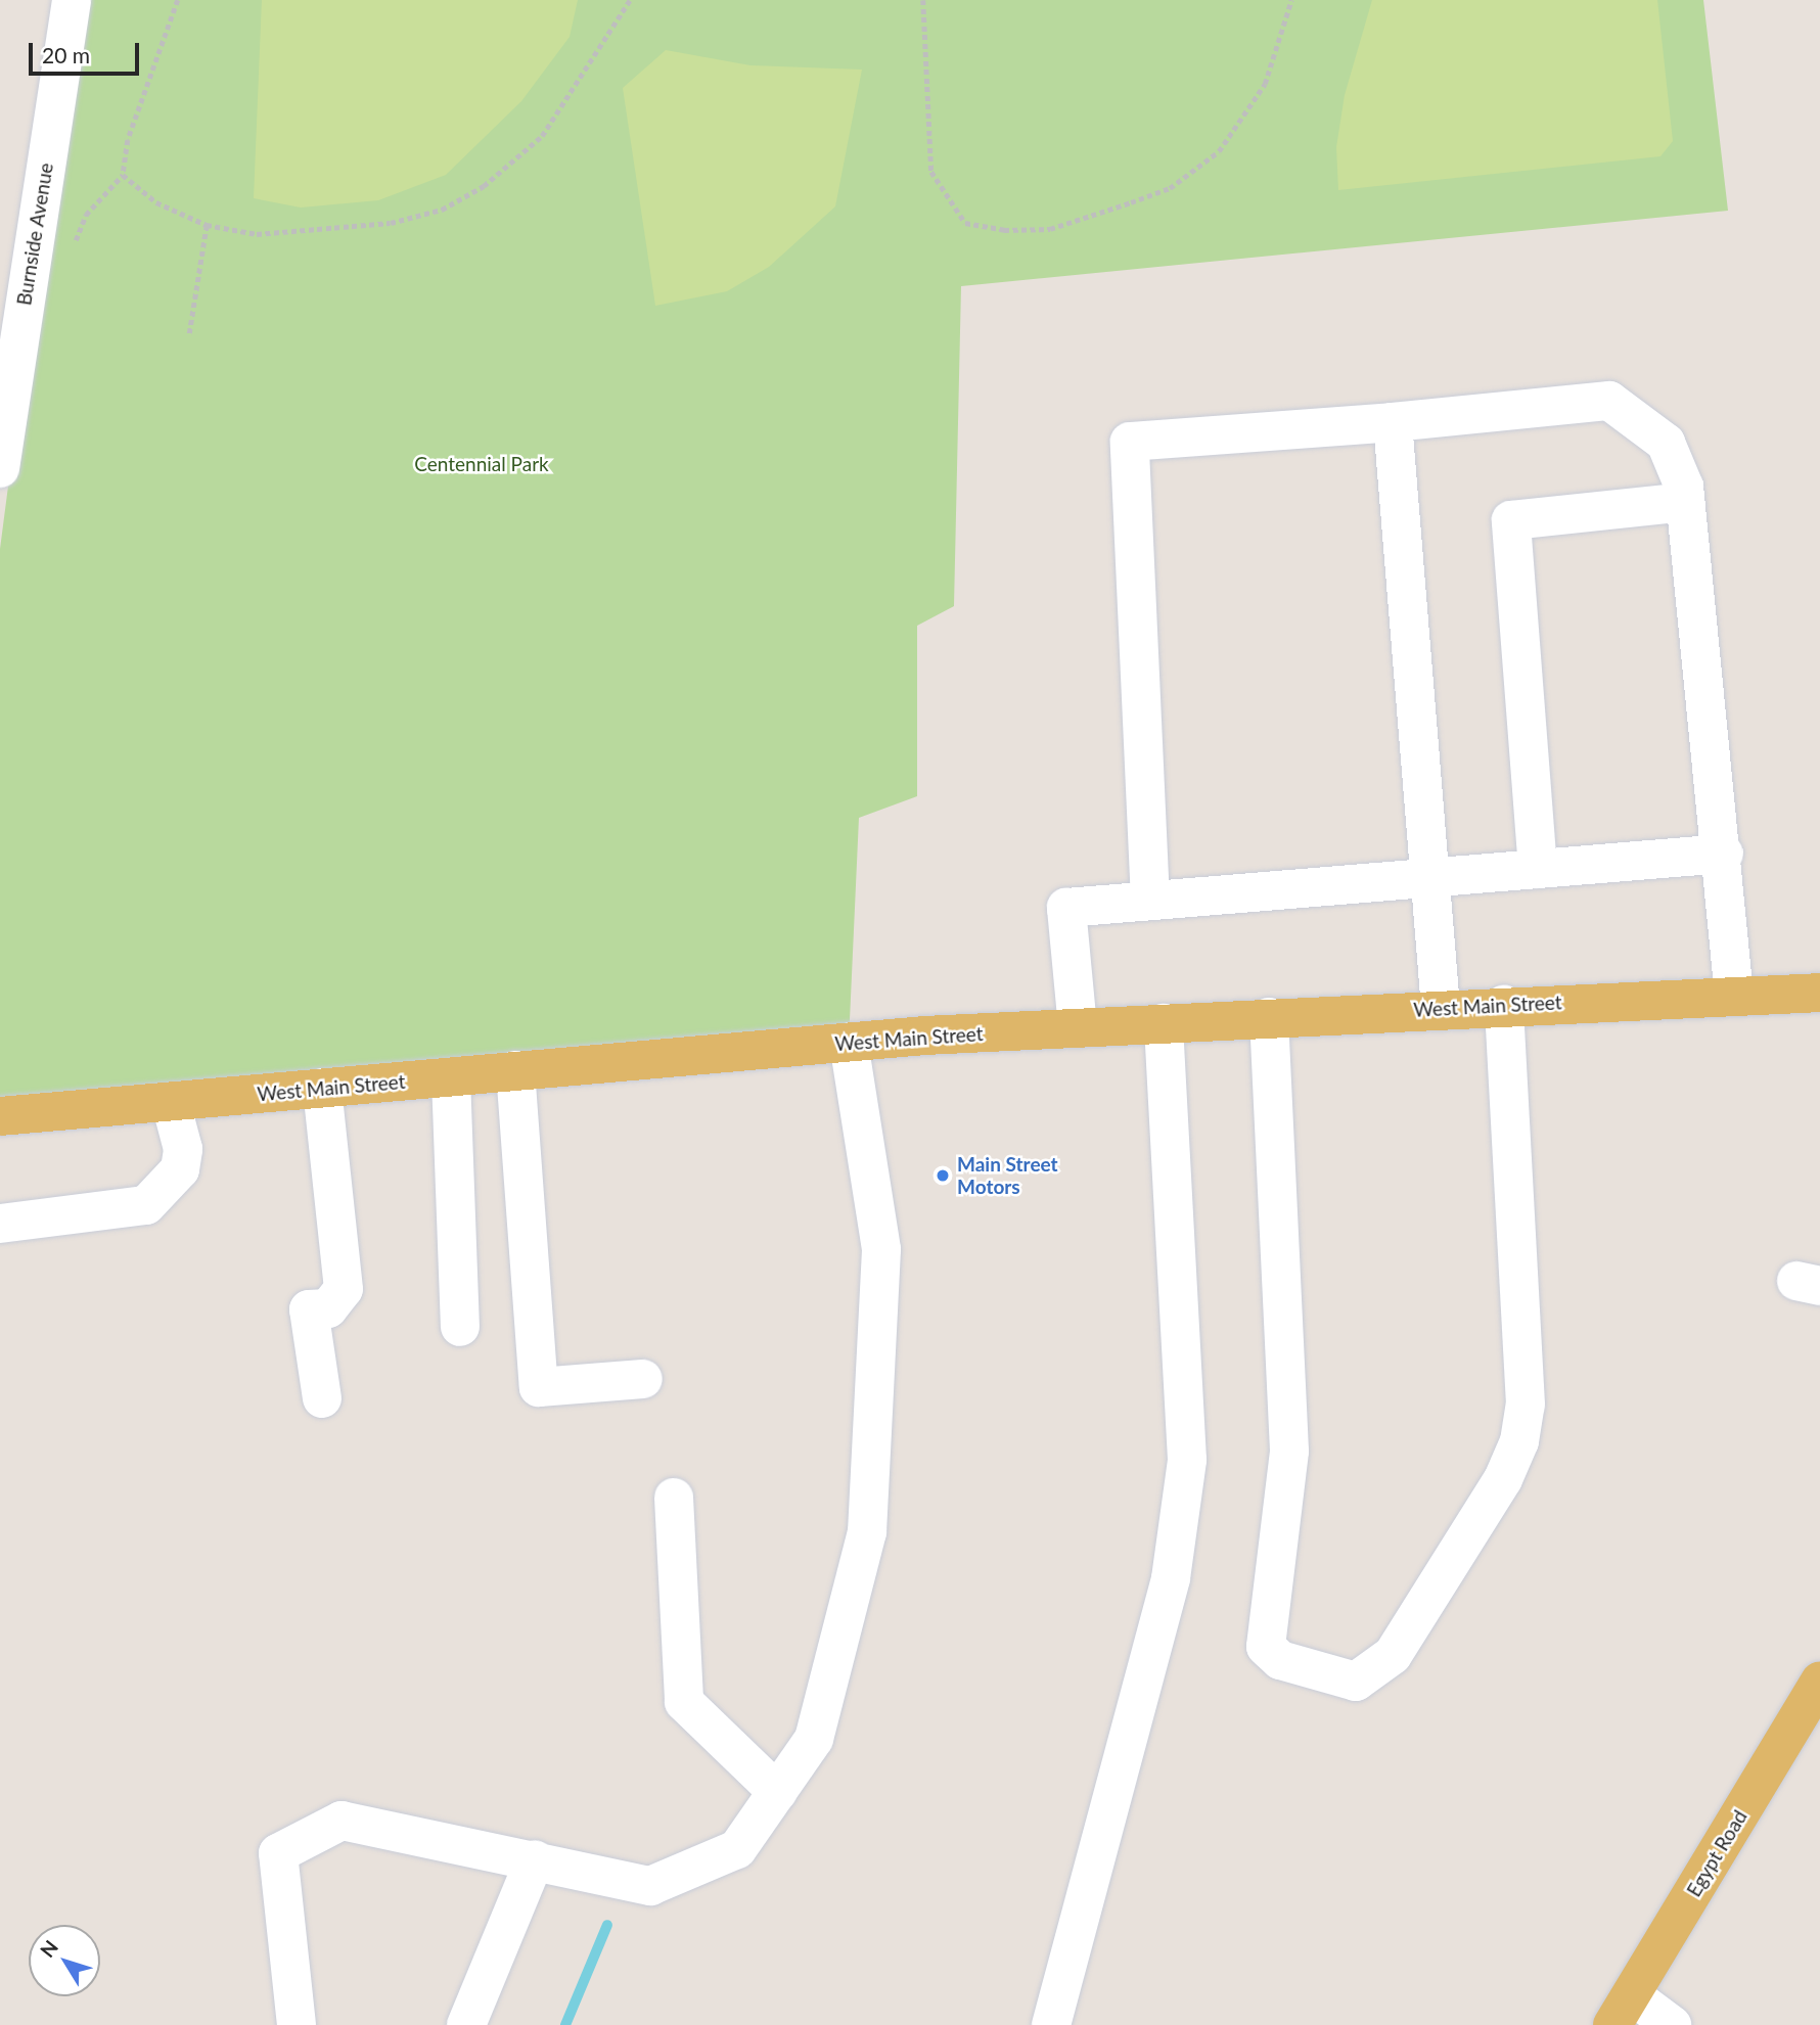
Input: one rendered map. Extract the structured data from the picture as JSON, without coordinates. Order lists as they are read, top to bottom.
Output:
{
  "streets": {
    "main road": ["West Main Street", "Egypt Road"],
    "street": ["Burnside Avenue"]
  },
  "parks": ["Centennial Park"],
  "places": ["Main Street Motors"],
  "scale_bar": "20 m",
  "north": "top left"
}
